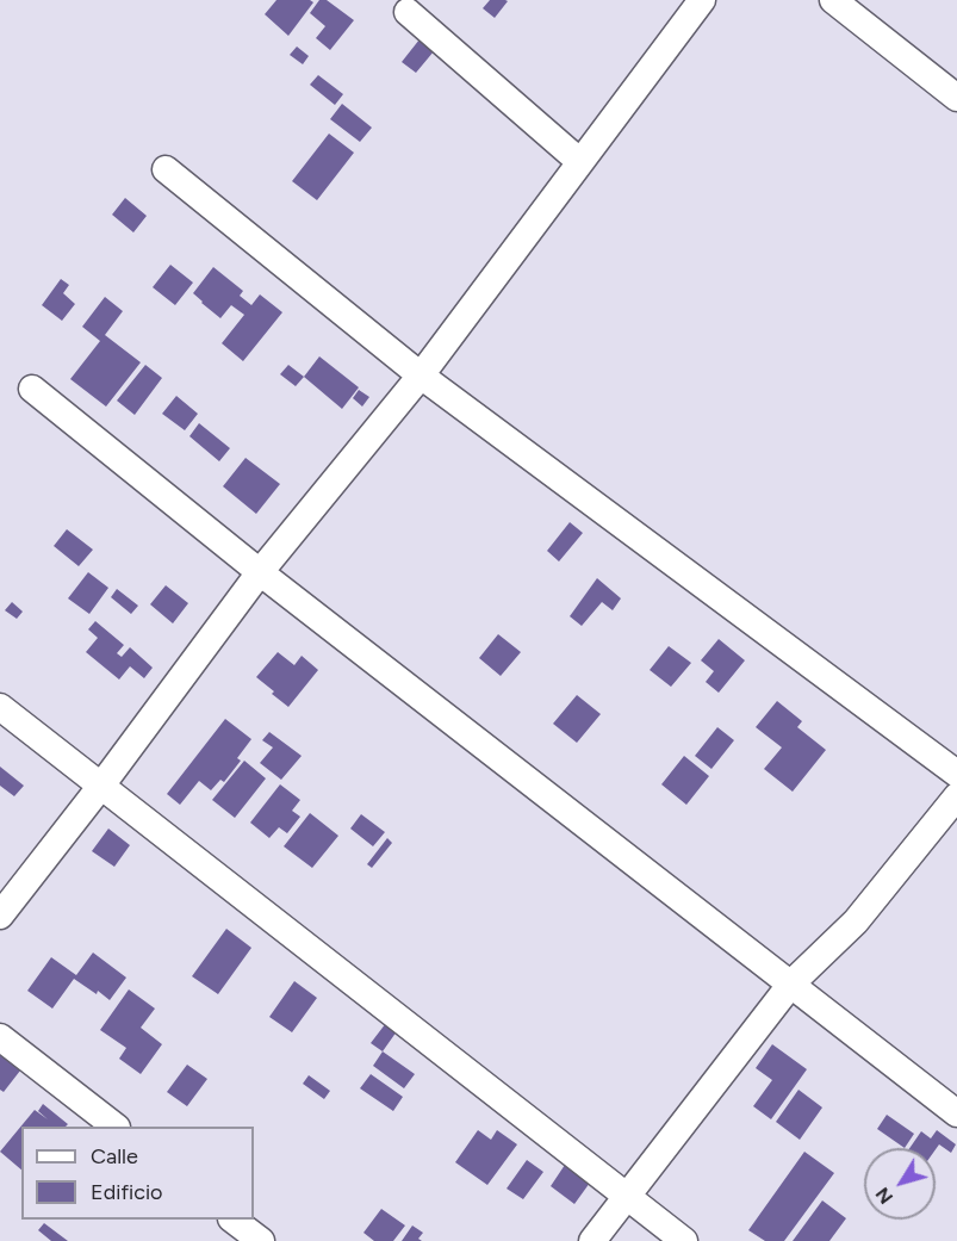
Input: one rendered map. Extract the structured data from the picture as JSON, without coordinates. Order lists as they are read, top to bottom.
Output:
{
  "legend": ["Calle", "Edificio"],
  "north": "bottom left"
}
